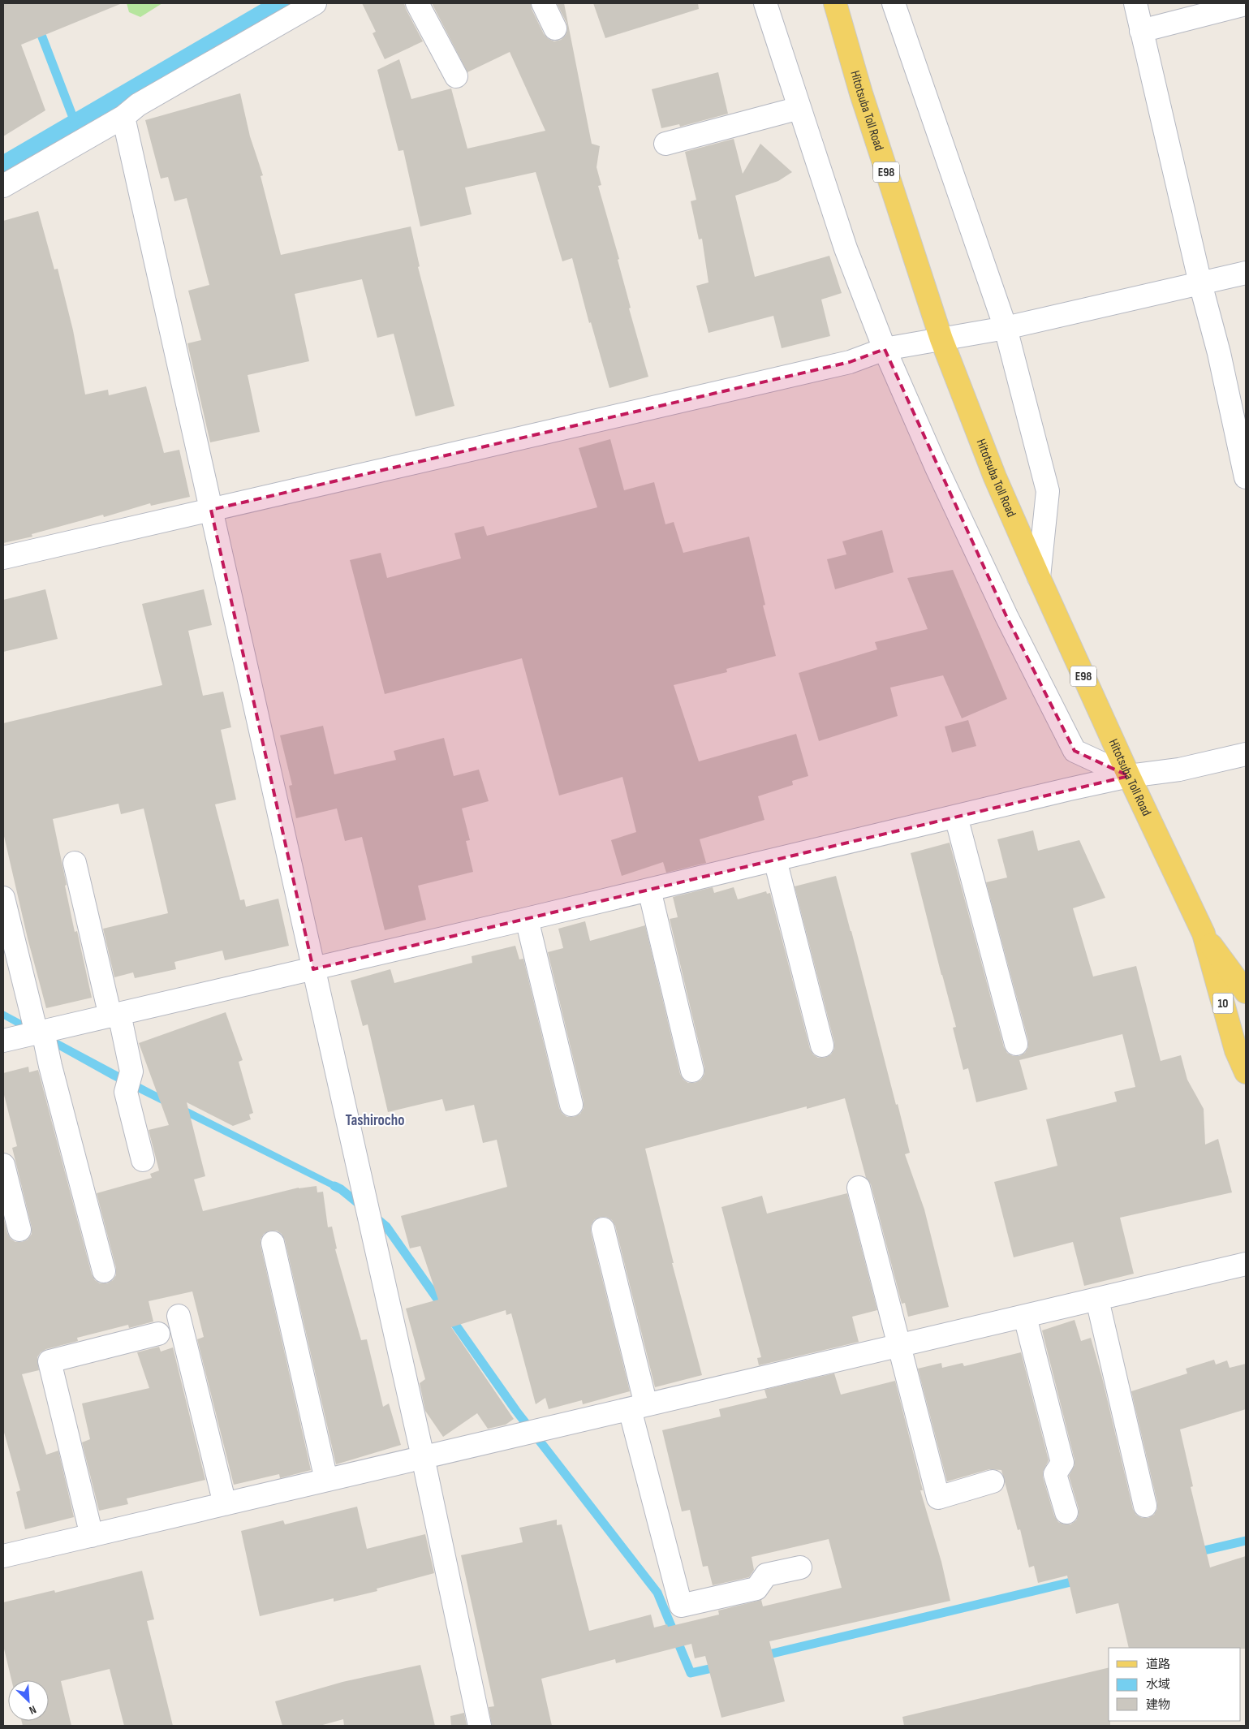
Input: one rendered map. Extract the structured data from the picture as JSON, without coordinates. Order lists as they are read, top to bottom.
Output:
{
  "streets": {
    "main road": ["Hitotsuba Toll Road", "E98", "10"]
  },
  "crossings": [
    ["Hitotsuba Toll Road", "10"]
  ],
  "districts": ["Tashirocho"],
  "legend": ["道路", "水域", "建物"],
  "north": "bottom right"
}
